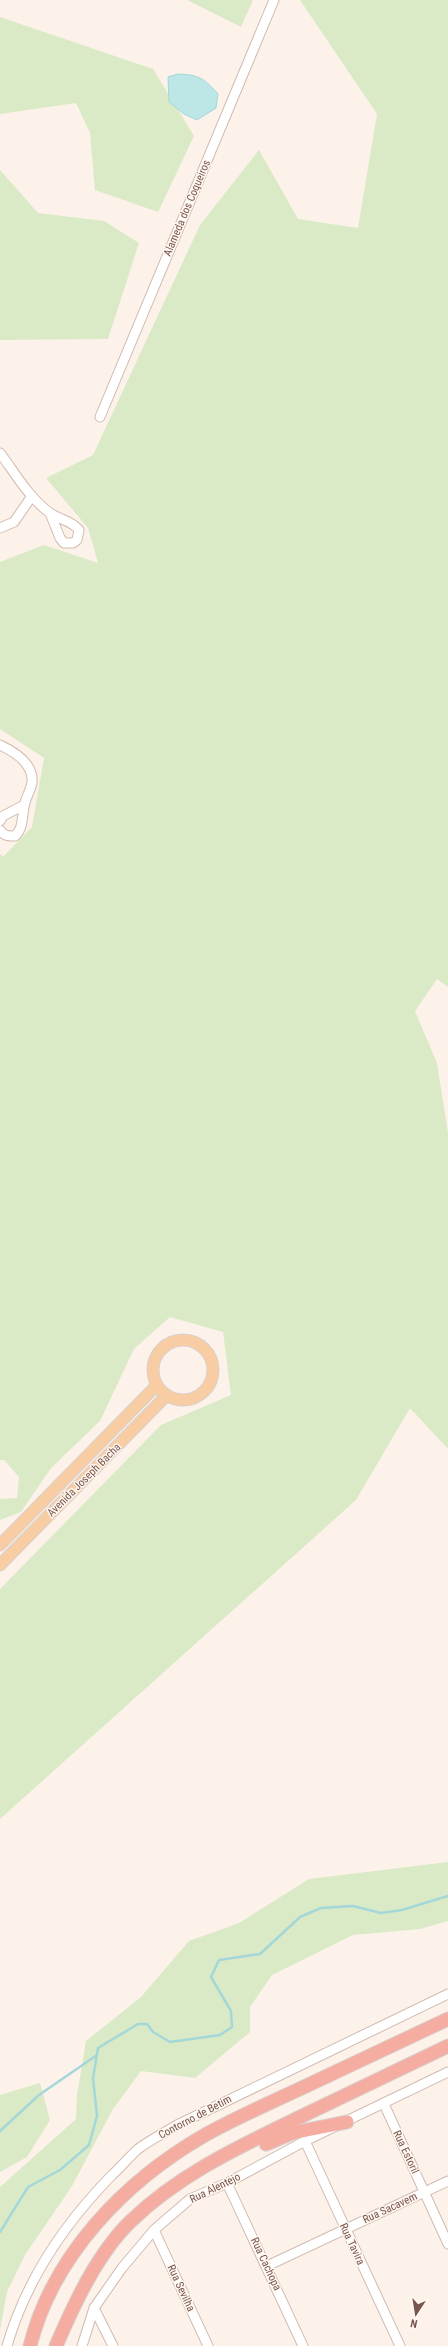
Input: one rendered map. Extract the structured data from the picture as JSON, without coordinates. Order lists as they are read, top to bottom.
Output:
{
  "streets": {
    "highway": ["Contorno de Betim"],
    "main road": ["Avenida Joseph Bacha"],
    "street": [
      "Alameda dos Coqueiros",
      "Rua Estoril",
      "Rua Alentejo",
      "Rua Sacavem",
      "Rua Tavira",
      "Rua Cachopa",
      "Rua Sevilha"
    ]
  },
  "crossings": [
    ["Rua Estoril", "Rua Alentejo"],
    ["Rua Estoril", "Rua Sacavem"],
    ["Rua Alentejo", "Rua Tavira"],
    ["Rua Alentejo", "Rua Cachopa"],
    ["Rua Alentejo", "Rua Sevilha"],
    ["Rua Sacavem", "Rua Tavira"],
    ["Rua Sacavem", "Rua Cachopa"]
  ],
  "north": "bottom"
}
